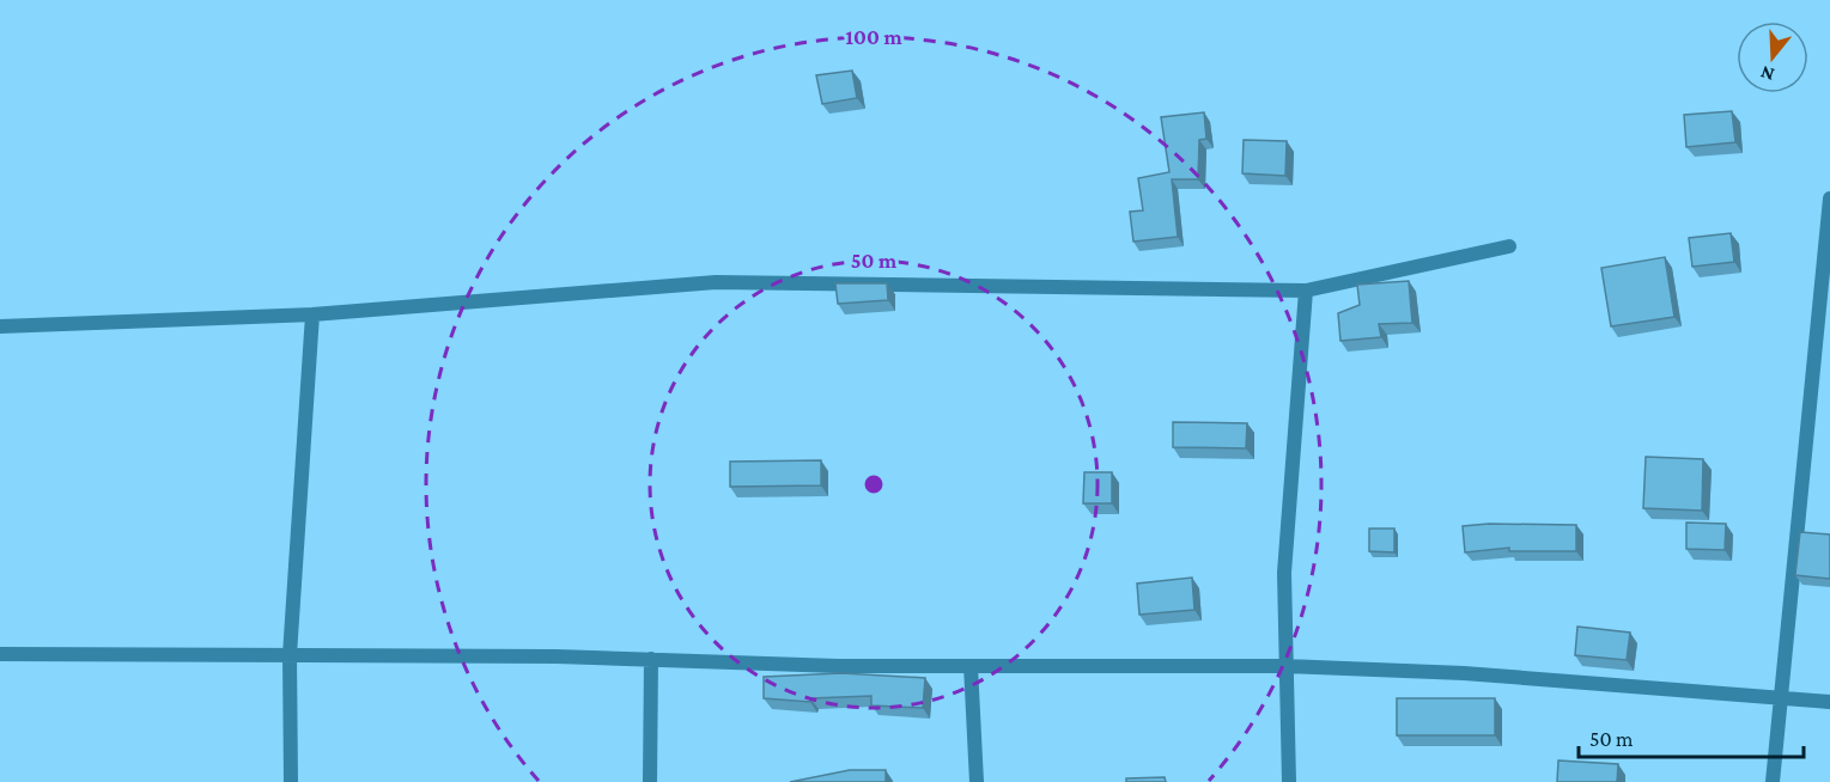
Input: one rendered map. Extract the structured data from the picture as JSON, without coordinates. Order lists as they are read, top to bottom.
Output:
{
  "scale_bar": "50 m",
  "north": "bottom",
  "rings": ["100 m", "50 m"]
}
